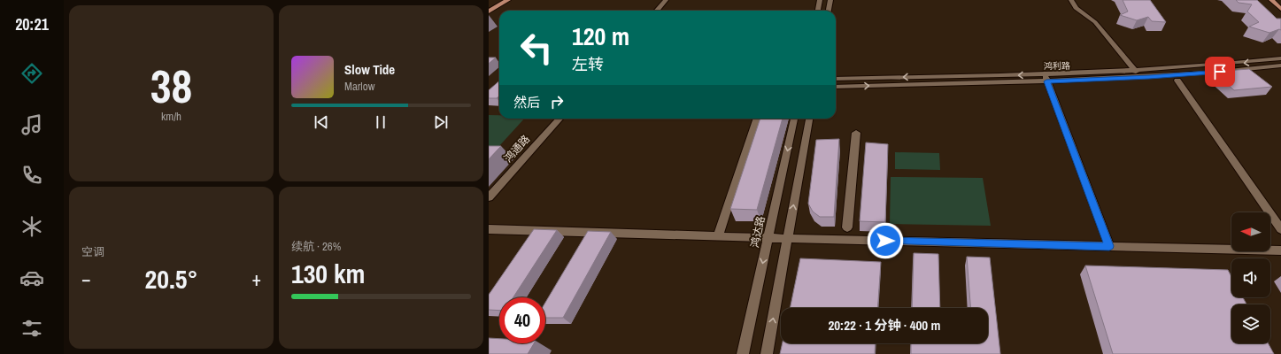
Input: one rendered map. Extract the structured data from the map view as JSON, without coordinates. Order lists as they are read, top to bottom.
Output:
{
  "streets": {
    "street": ["鸿利路", "鸿通路", "鸿达路"]
  },
  "north": "left",
  "page": {
    "tabs": "20:21",
    "tile": [
      ["38", "km/h"],
      "空调",
      ["续航 · 26%", "130 km"]
    ],
    "turn": ["120 m", "左转"],
    "song": ["Slow Tide", "Marlow"],
    "then": "然后",
    "heat": ["−", "20.5°", "+"],
    "limit": "40",
    "trip": "20:22 · 1 分钟 · 400 m"
  }
}
